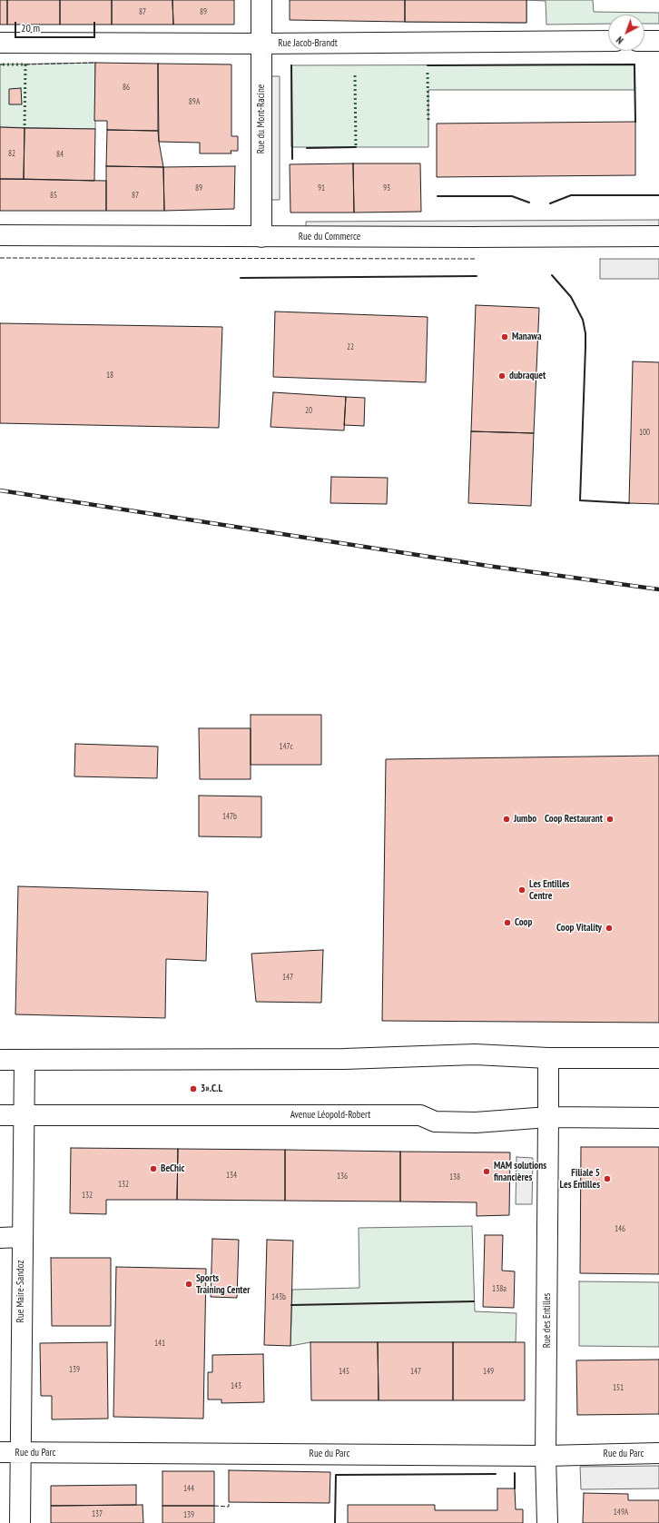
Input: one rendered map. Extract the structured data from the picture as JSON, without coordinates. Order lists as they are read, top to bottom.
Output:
{
  "streets": {
    "street": [
      "Rue Jacob-Brandt",
      "Rue du Mont-Racine",
      "Rue du Commerce",
      "Avenue Léopold-Robert",
      "Rue Maire-Sandoz",
      "Rue des Entilles",
      "Rue du Parc"
    ]
  },
  "crossings": [
    ["Rue Jacob-Brandt", "Rue du Mont-Racine"],
    ["Rue du Mont-Racine", "Rue du Commerce"],
    ["Avenue Léopold-Robert", "Rue Maire-Sandoz"],
    ["Avenue Léopold-Robert", "Rue des Entilles"],
    ["Rue Maire-Sandoz", "Rue du Parc"],
    ["Rue des Entilles", "Rue du Parc"]
  ],
  "places": [
    "Manawa",
    "dubraquet",
    "Jumbo",
    "Coop Restaurant",
    "Les Entilles Centre",
    "Coop",
    "Coop Vitality",
    "3».C.L",
    "BeChic",
    "MAM solutions financières",
    "Filiale 5 Les Entilles",
    "Sports Training Center"
  ],
  "house_numbers": [
    "87",
    "89",
    "86",
    "89A",
    "82",
    "84",
    "89",
    "91",
    "93",
    "85",
    "87",
    "22",
    "18",
    "20",
    "100",
    "147c",
    "147b",
    "147",
    "134",
    "136",
    "138",
    "132",
    "132",
    "146",
    "138a",
    "143b",
    "141",
    "139",
    "145",
    "147",
    "149",
    "143",
    "151",
    "144",
    "149A",
    "137",
    "139"
  ],
  "scale_bar": "20 m",
  "north": "bottom left"
}
